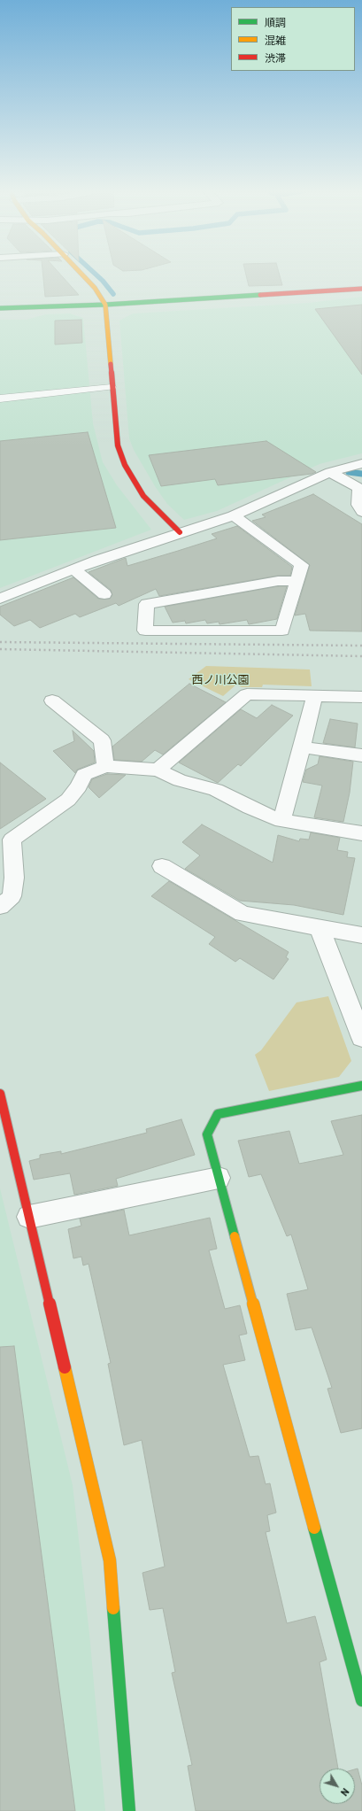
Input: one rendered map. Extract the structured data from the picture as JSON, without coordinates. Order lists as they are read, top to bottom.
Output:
{
  "parks": ["西ノ川公園"],
  "legend": ["順調", "混雑", "渋滞"],
  "north": "bottom right"
}
